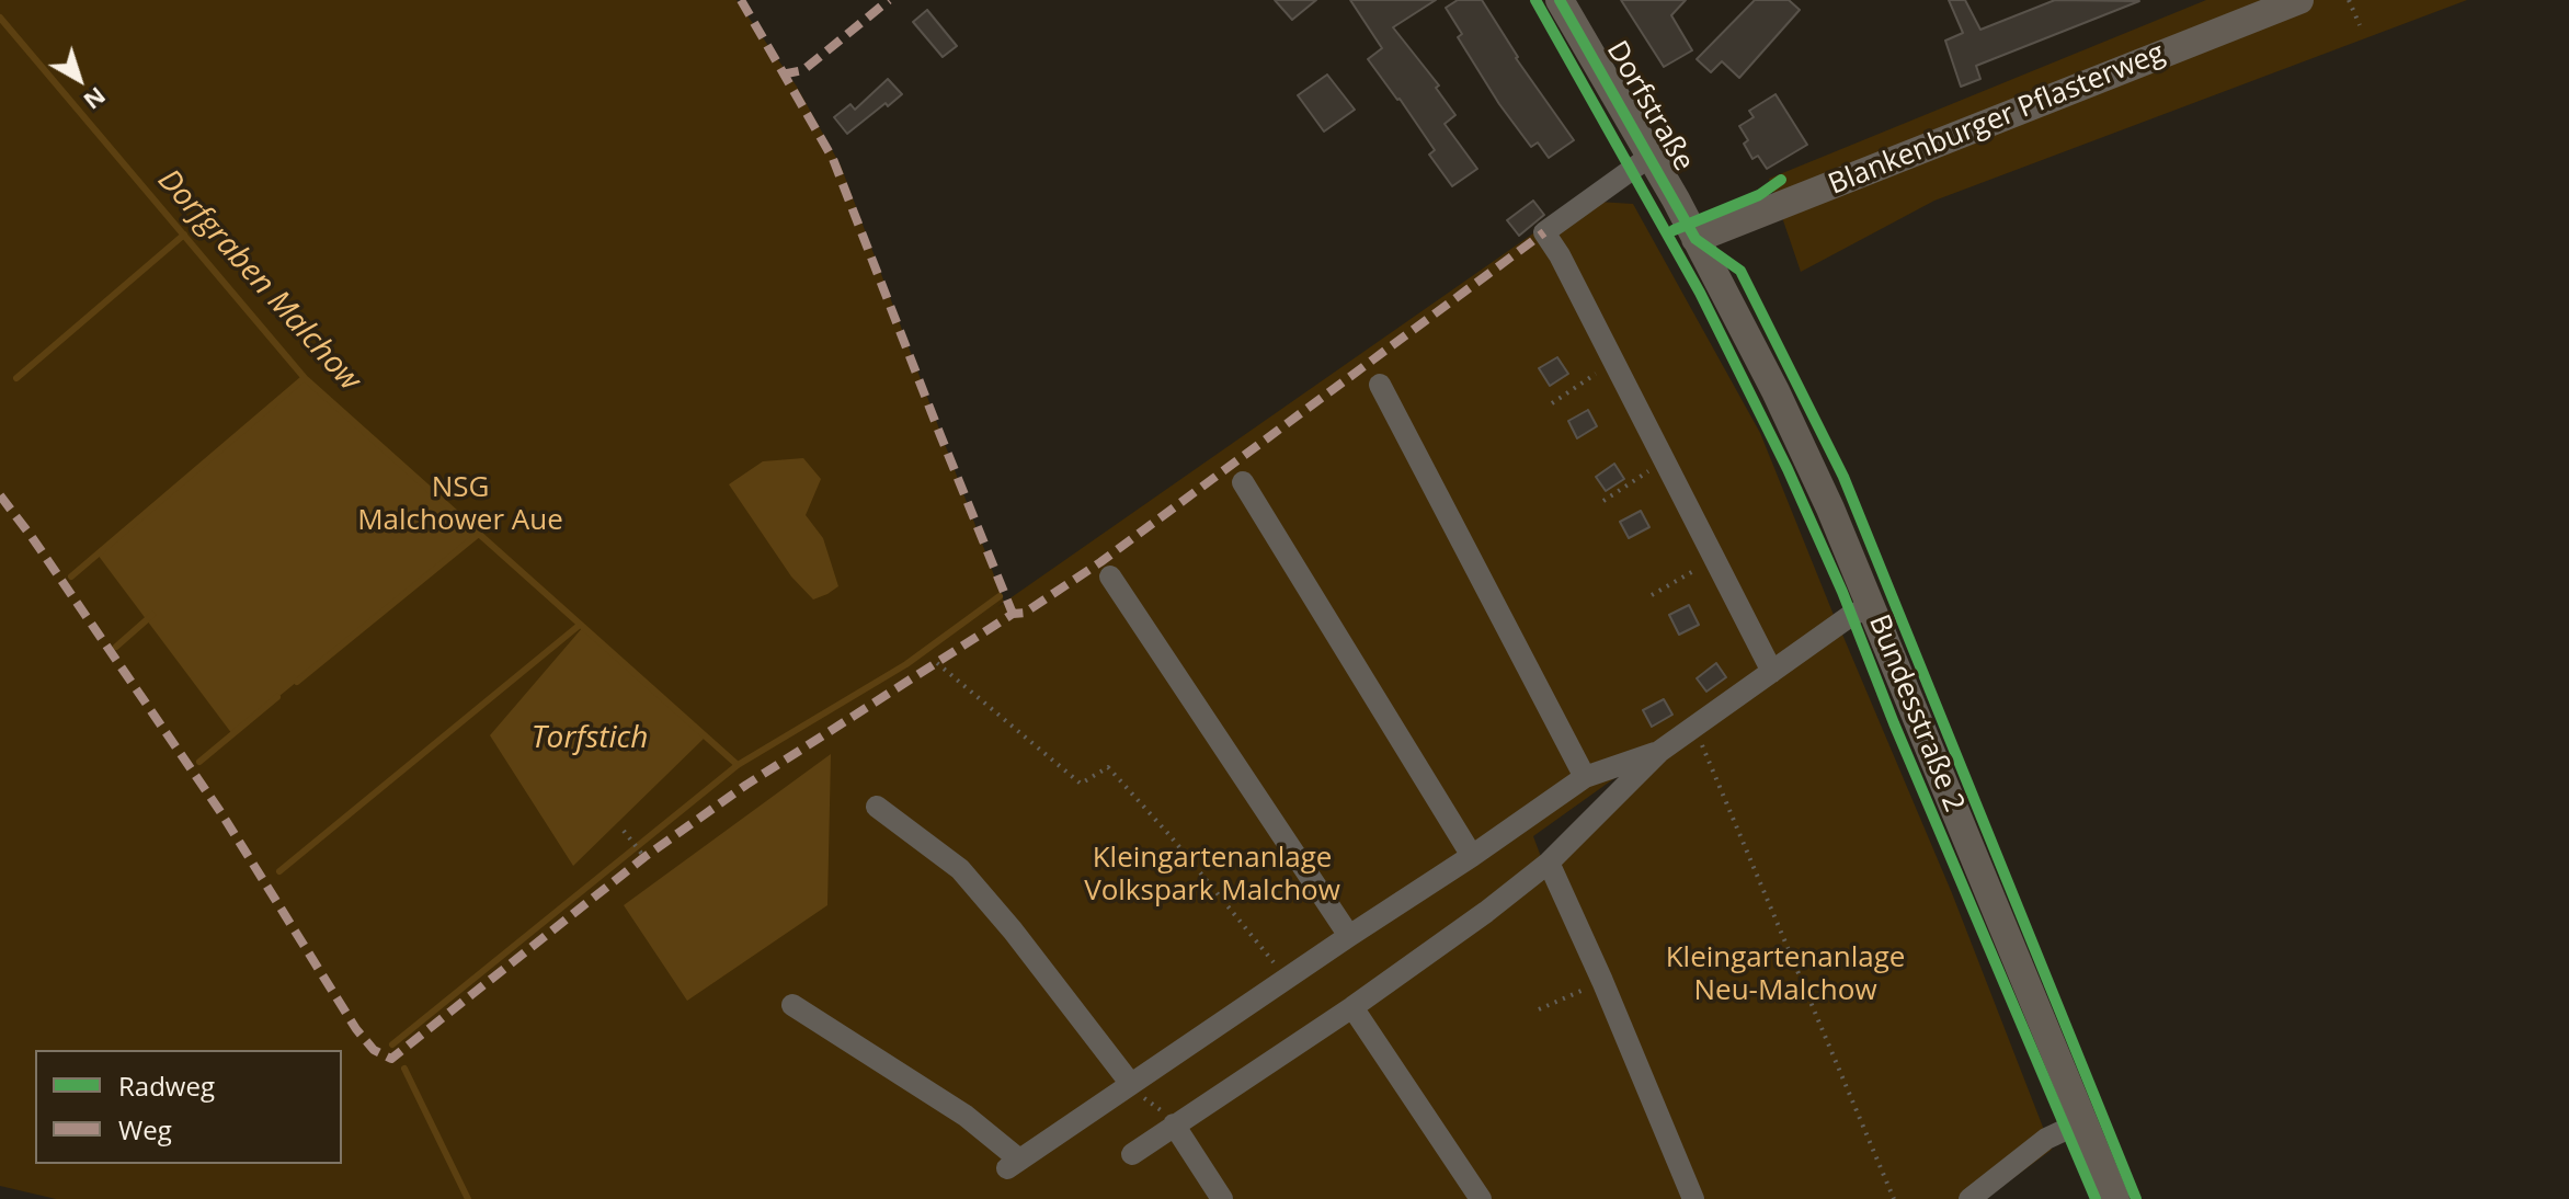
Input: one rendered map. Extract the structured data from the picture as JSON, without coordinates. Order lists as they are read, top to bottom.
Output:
{
  "streets": {
    "main road": ["Dorfstraße", "Blankenburger Pflasterweg", "Bundesstraße 2"]
  },
  "crossings": [
    ["Dorfstraße", "Blankenburger Pflasterweg"],
    ["Dorfstraße", "Bundesstraße 2"],
    ["Blankenburger Pflasterweg", "Bundesstraße 2"]
  ],
  "water": ["Dorfgraben Malchow", "Torfstich"],
  "parks": ["NSG Malchower Aue", "Kleingartenanlage Volkspark Malchow", "Kleingartenanlage Neu-Malchow"],
  "legend": ["Radweg", "Weg"],
  "north": "bottom right"
}
